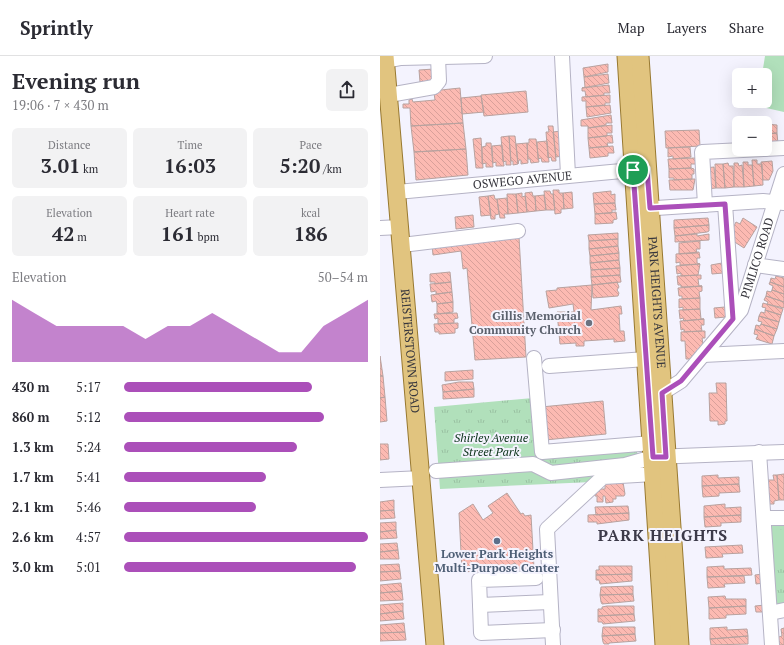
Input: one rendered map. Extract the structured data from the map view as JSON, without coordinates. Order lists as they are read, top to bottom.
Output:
{
  "streets": {
    "main road": ["PARK HEIGHTS AVENUE", "REISTERSTOWN ROAD"],
    "street": ["OSWEGO AVENUE", "PIMLICO ROAD"]
  },
  "crossings": [
    ["OSWEGO AVENUE", "PARK HEIGHTS AVENUE"],
    ["OSWEGO AVENUE", "REISTERSTOWN ROAD"],
    ["PIMLICO ROAD", "PARK HEIGHTS AVENUE"]
  ],
  "districts": ["PARK HEIGHTS"],
  "parks": ["Shirley Avenue Street Park"],
  "places": ["Gillis Memorial Community Church", "Lower Park Heights Multi-Purpose Center"],
  "page": {
    "header": "Sprintly",
    "nav": ["Map", "Layers", "Share"],
    "heading": ["Evening run", "19:06 · 7 × 430 m"],
    "map_buttons": ["+", "−"],
    "stats": [
      ["Distance", "3.01 km"],
      ["Time", "16:03"],
      ["Pace", "5:20 /km"],
      ["Elevation", "42 m"],
      ["Heart rate", "161 bpm"],
      ["kcal", "186"]
    ],
    "chart": ["Elevation", "50–54 m"],
    "list": [
      {
        "name": "430 m",
        "note": "5:17"
      },
      {
        "name": "860 m",
        "note": "5:12"
      },
      {
        "name": "1.3 km",
        "note": "5:24"
      },
      {
        "name": "1.7 km",
        "note": "5:41"
      },
      {
        "name": "2.1 km",
        "note": "5:46"
      },
      {
        "name": "2.6 km",
        "note": "4:57"
      },
      {
        "name": "3.0 km",
        "note": "5:01"
      }
    ]
  }
}
